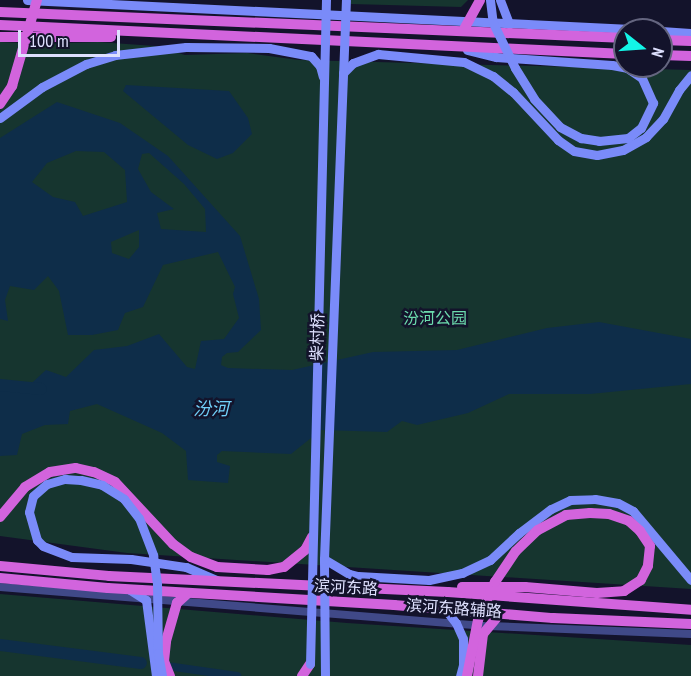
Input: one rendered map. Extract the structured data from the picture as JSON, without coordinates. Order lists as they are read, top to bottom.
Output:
{
  "streets": {
    "highway": ["滨河东路"],
    "main road": ["柴村桥"],
    "street": ["滨河东路辅路"]
  },
  "water": ["汾河"],
  "parks": ["汾河公园"],
  "scale_bar": "100 m",
  "north": "right"
}
